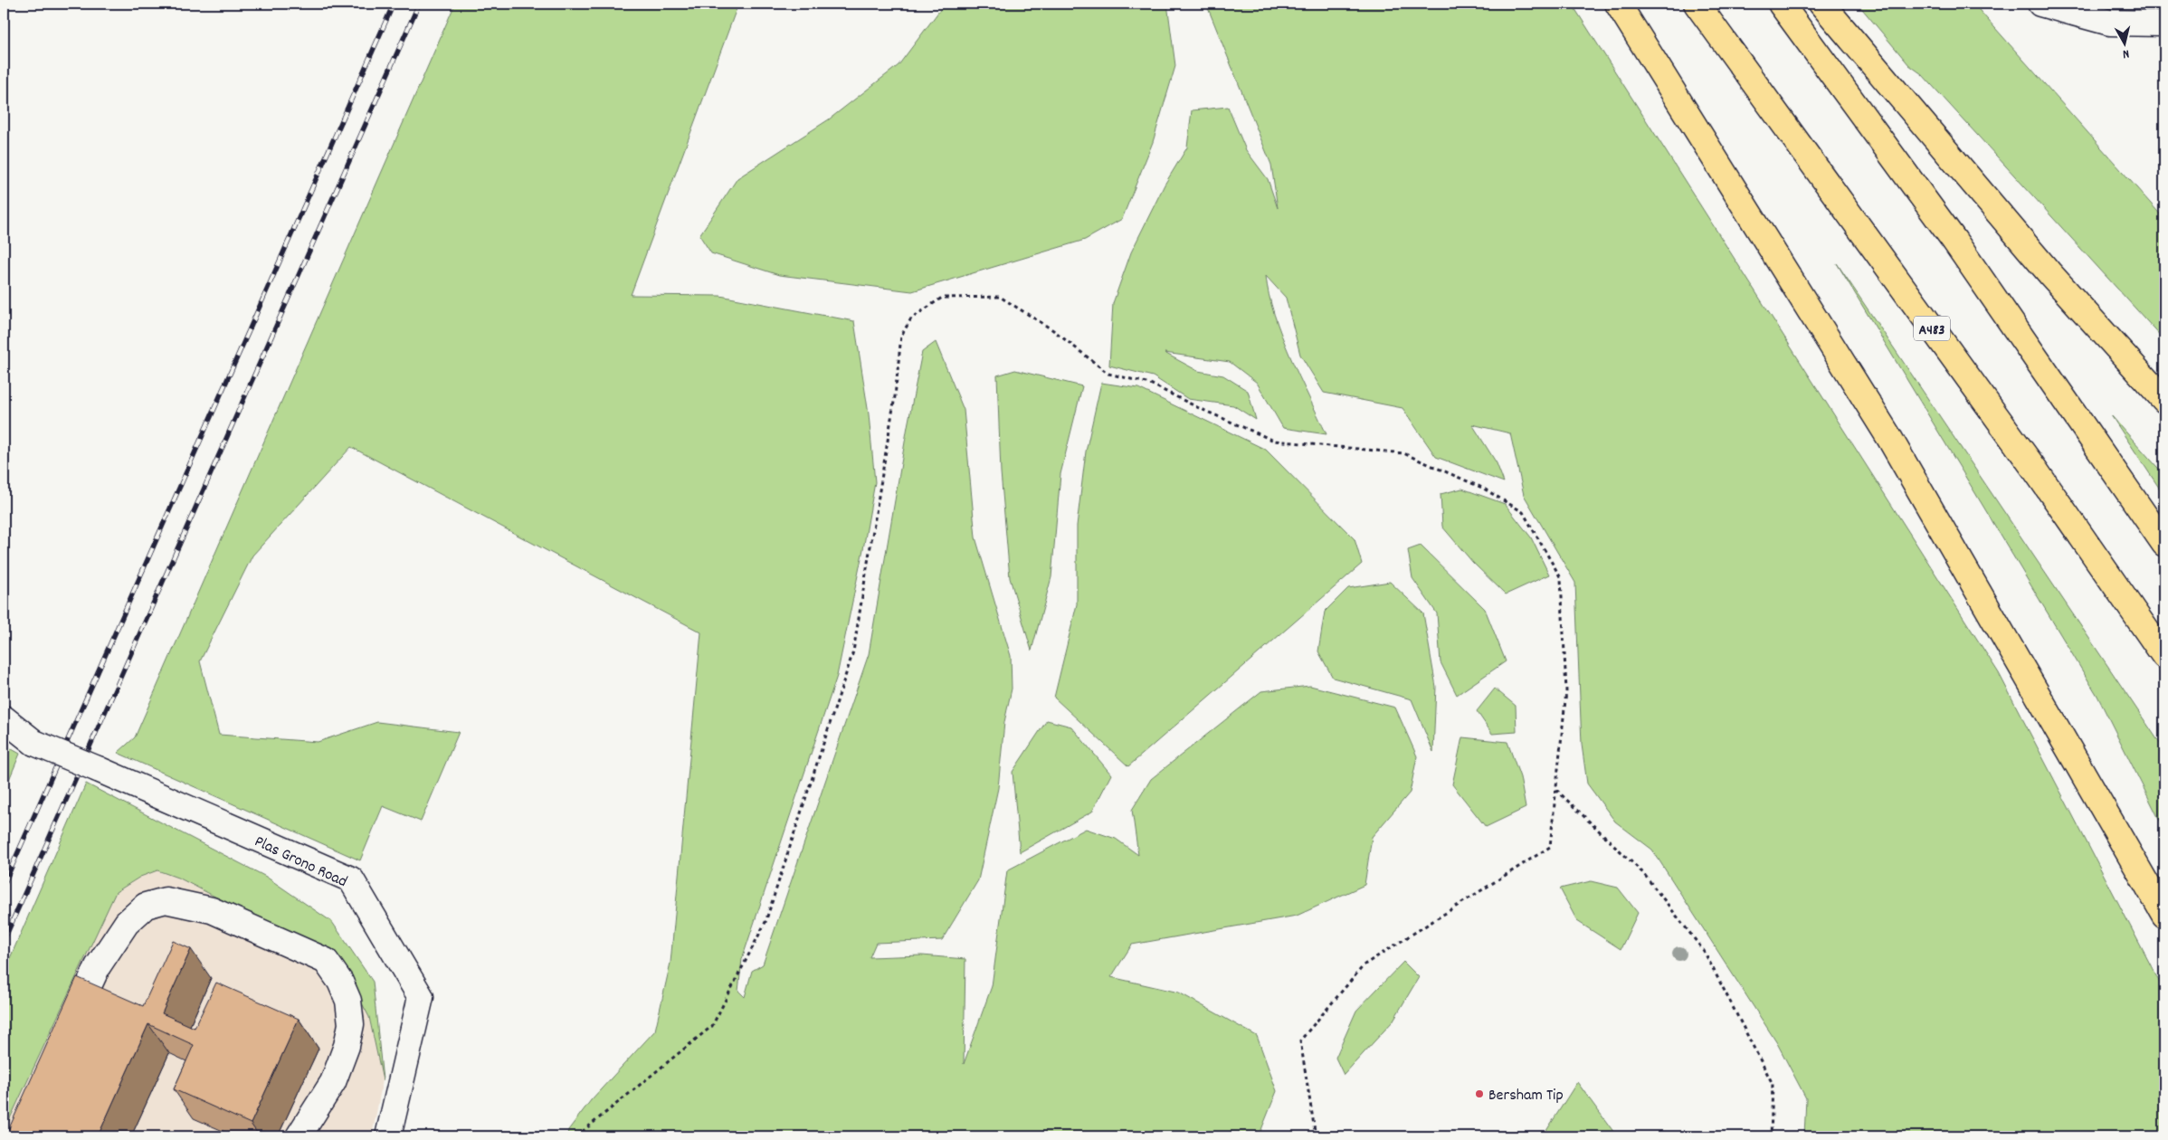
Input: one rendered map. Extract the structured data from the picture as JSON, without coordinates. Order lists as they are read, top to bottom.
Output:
{
  "streets": {
    "highway": ["A483"],
    "street": ["Plas Grono Road"]
  },
  "places": ["Bersham Tip"],
  "north": "bottom"
}
